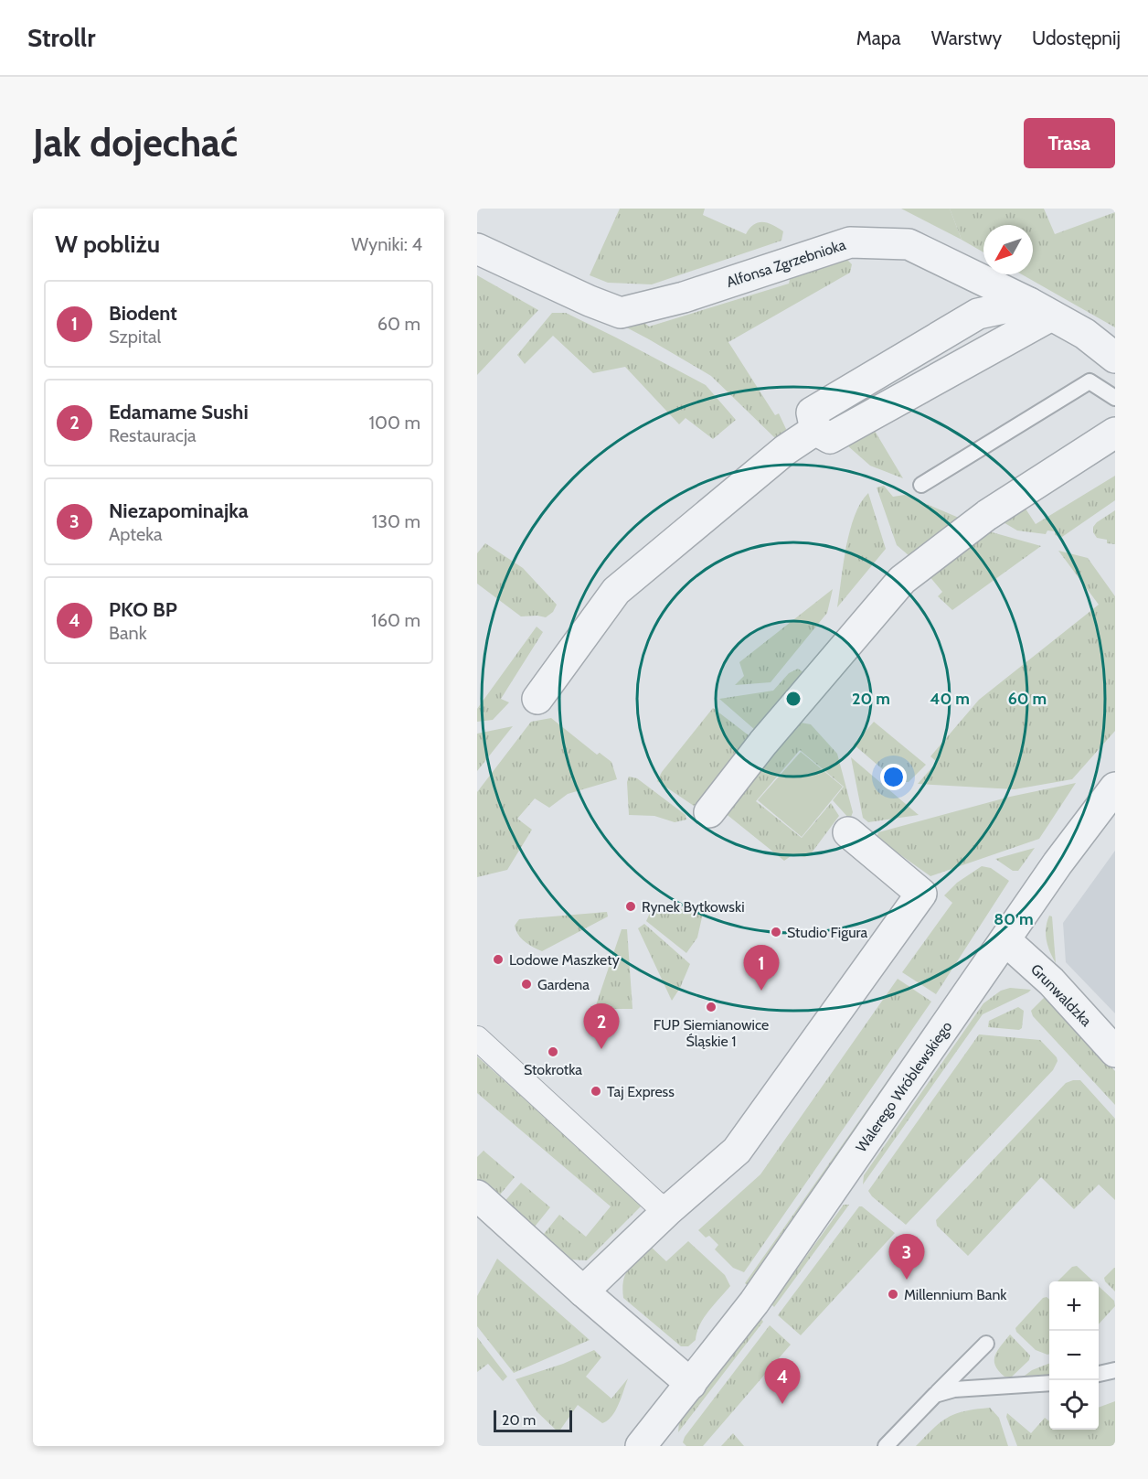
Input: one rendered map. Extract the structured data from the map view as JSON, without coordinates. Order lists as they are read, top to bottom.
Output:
{
  "streets": {
    "street": ["Alfonsa Zgrzebnioka", "Grunwaldzka", "Walerego Wróblewskiego"]
  },
  "crossings": [
    ["Grunwaldzka", "Walerego Wróblewskiego"]
  ],
  "places": [
    "Rynek Bytkowski",
    "Studio Figura",
    "Lodowe Maszkety",
    "Gardena",
    "FUP Siemianowice Śląskie 1",
    "Stokrotka",
    "Taj Express",
    "Millennium Bank"
  ],
  "scale_bar": "20 m",
  "north": "bottom left",
  "page": {
    "header": "Strollr",
    "nav": ["Mapa", "Warstwy", "Udostępnij"],
    "buttons": "Trasa",
    "title": "Jak dojechać",
    "heading": ["W pobliżu", "Wyniki: 4"],
    "list": [
      {
        "mark": "1",
        "name": "Biodent",
        "note": "Szpital",
        "value": "60 m"
      },
      {
        "mark": "2",
        "name": "Edamame Sushi",
        "note": "Restauracja",
        "value": "100 m"
      },
      {
        "mark": "3",
        "name": "Niezapominajka",
        "note": "Apteka",
        "value": "130 m"
      },
      {
        "mark": "4",
        "name": "PKO BP",
        "note": "Bank",
        "value": "160 m"
      }
    ],
    "pins": [
      "1",
      "2",
      "3",
      "4"
    ],
    "map_buttons": ["+", "−"],
    "scale": "20 m"
  },
  "rings": [
    "20 m",
    "40 m",
    "60 m",
    "80 m"
  ]
}
